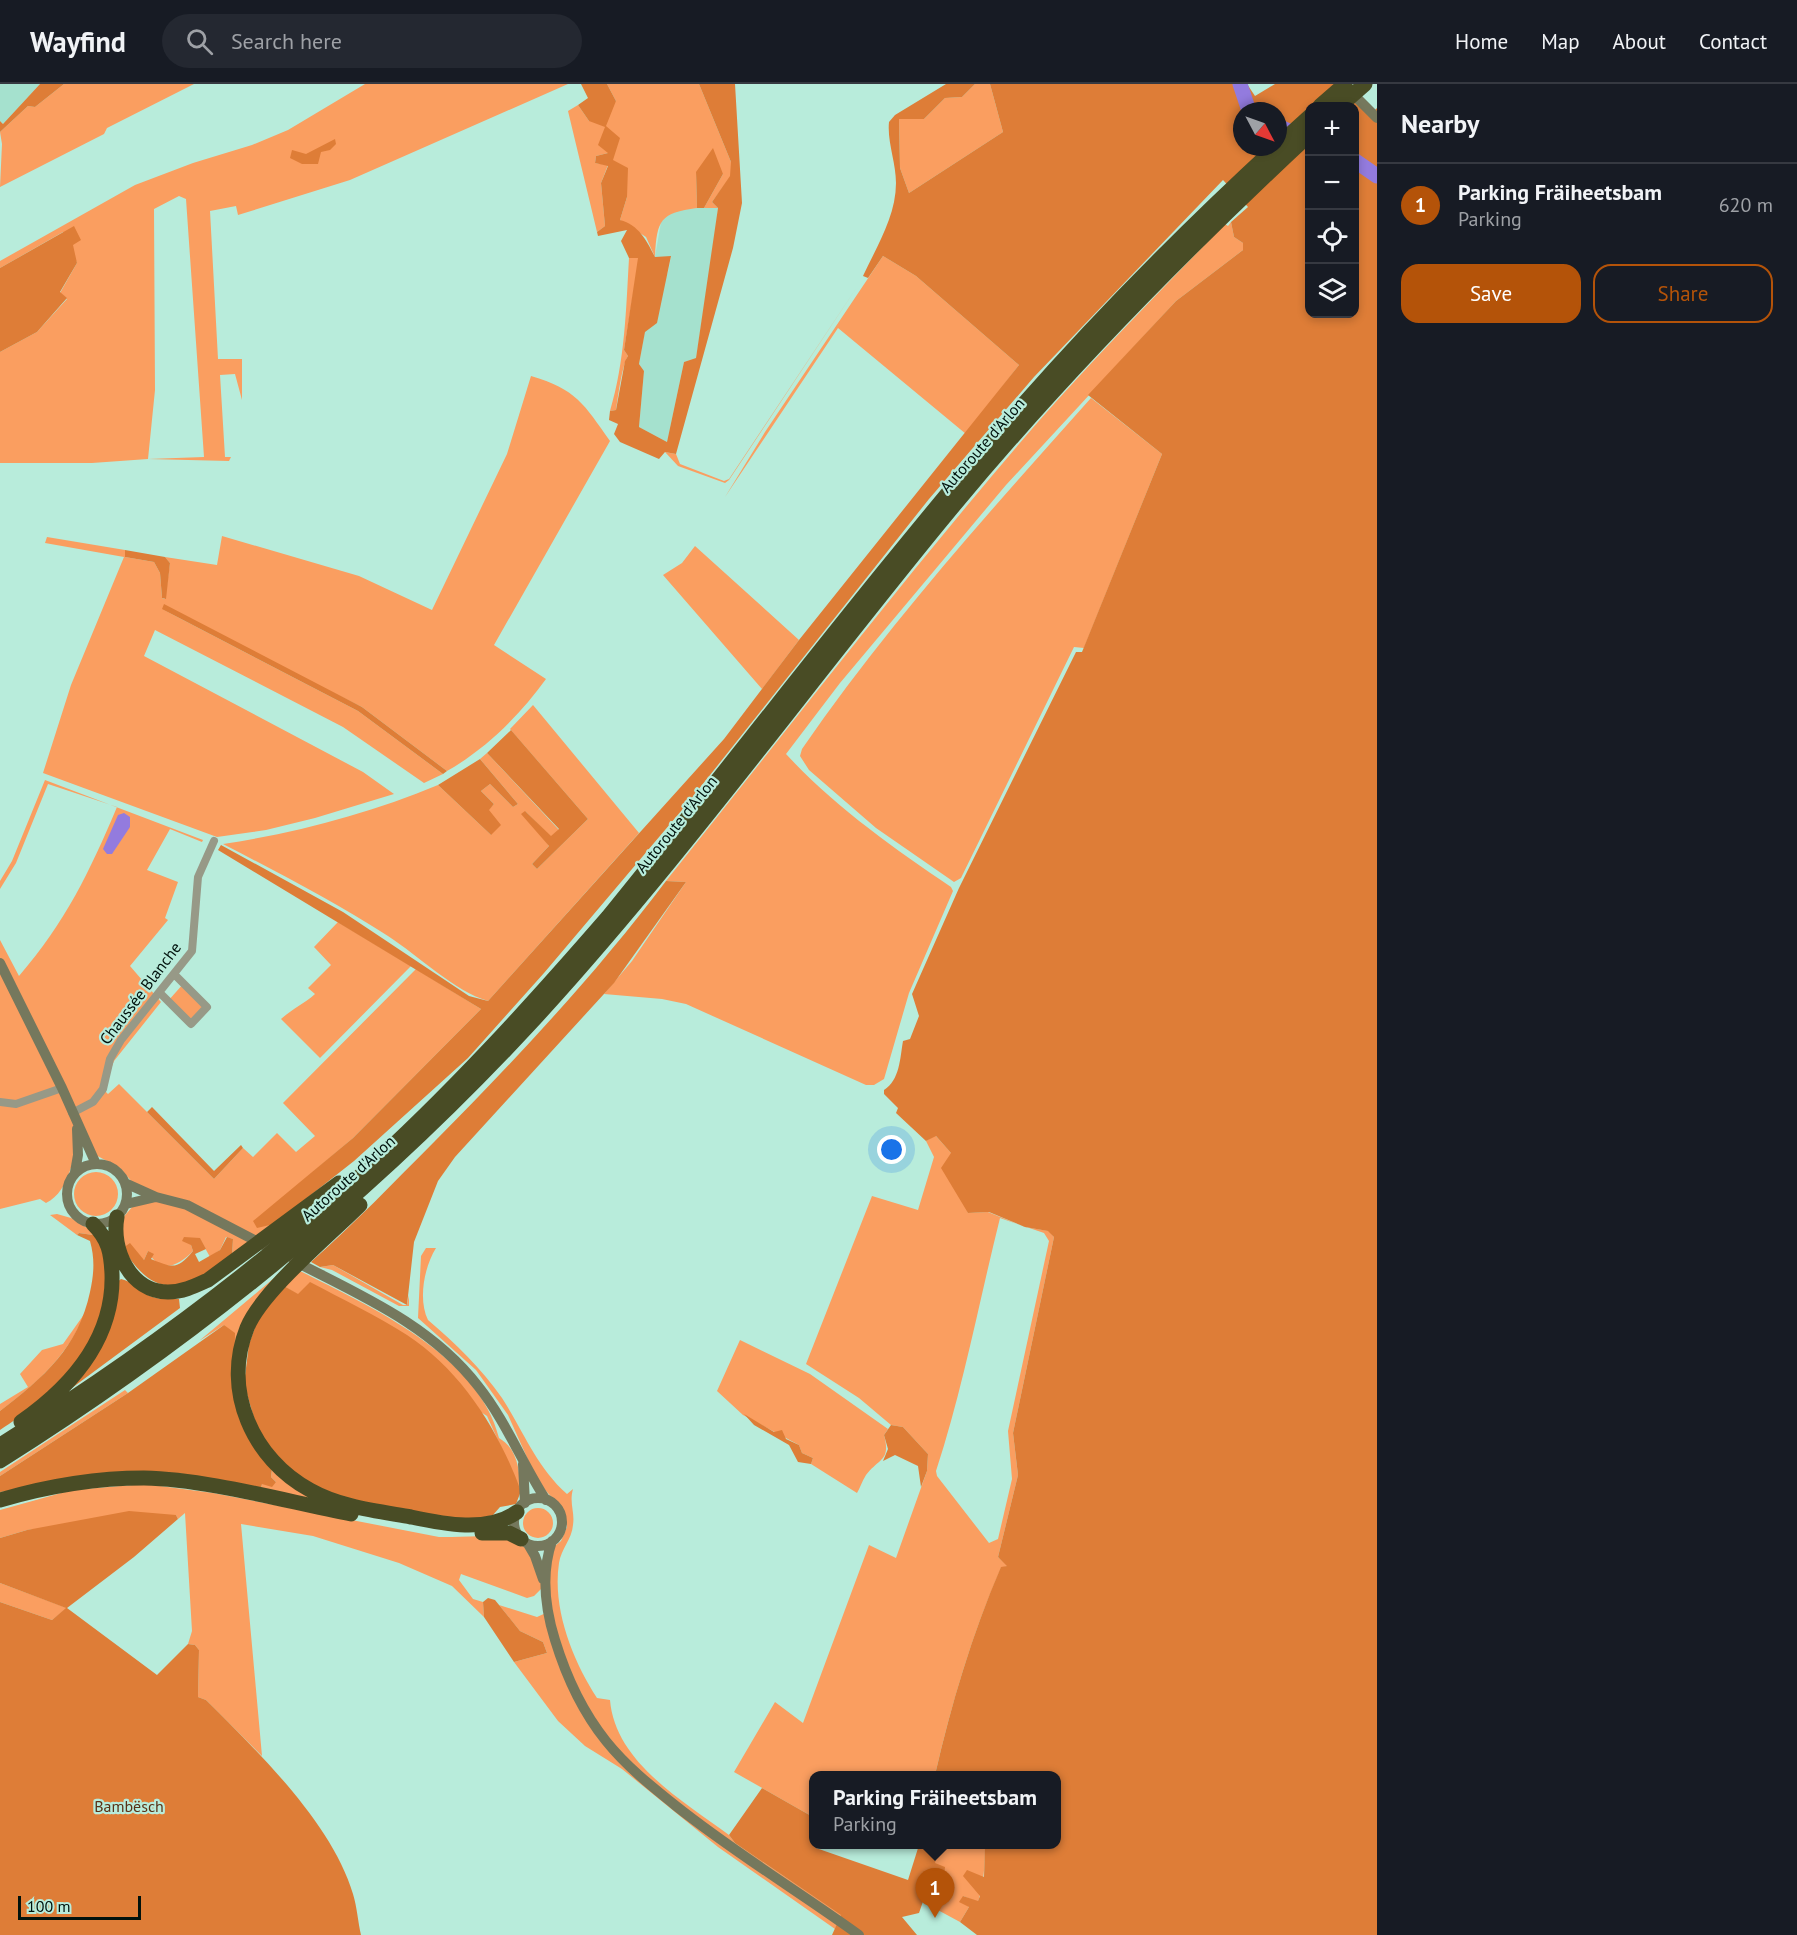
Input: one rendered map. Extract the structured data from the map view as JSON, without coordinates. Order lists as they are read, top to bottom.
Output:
{
  "streets": {
    "highway": ["Autoroute d'Arlon"],
    "street": ["Chaussée Blanche"]
  },
  "parks": ["Bambësch"],
  "scale_bar": "100 m",
  "north": "bottom right",
  "page": {
    "header": "Wayfind",
    "search": "Search here",
    "nav": [
      "Home",
      "Map",
      "About",
      "Contact"
    ],
    "heading": "Nearby",
    "map_buttons": ["+", "−"],
    "list": [
      {
        "mark": "1",
        "name": "Parking Fräiheetsbam",
        "note": "Parking",
        "value": "620 m"
      }
    ],
    "buttons": ["Save", "Share"],
    "popup": ["Parking Fräiheetsbam", "Parking"],
    "pins": "1",
    "scale": "100 m"
  }
}
